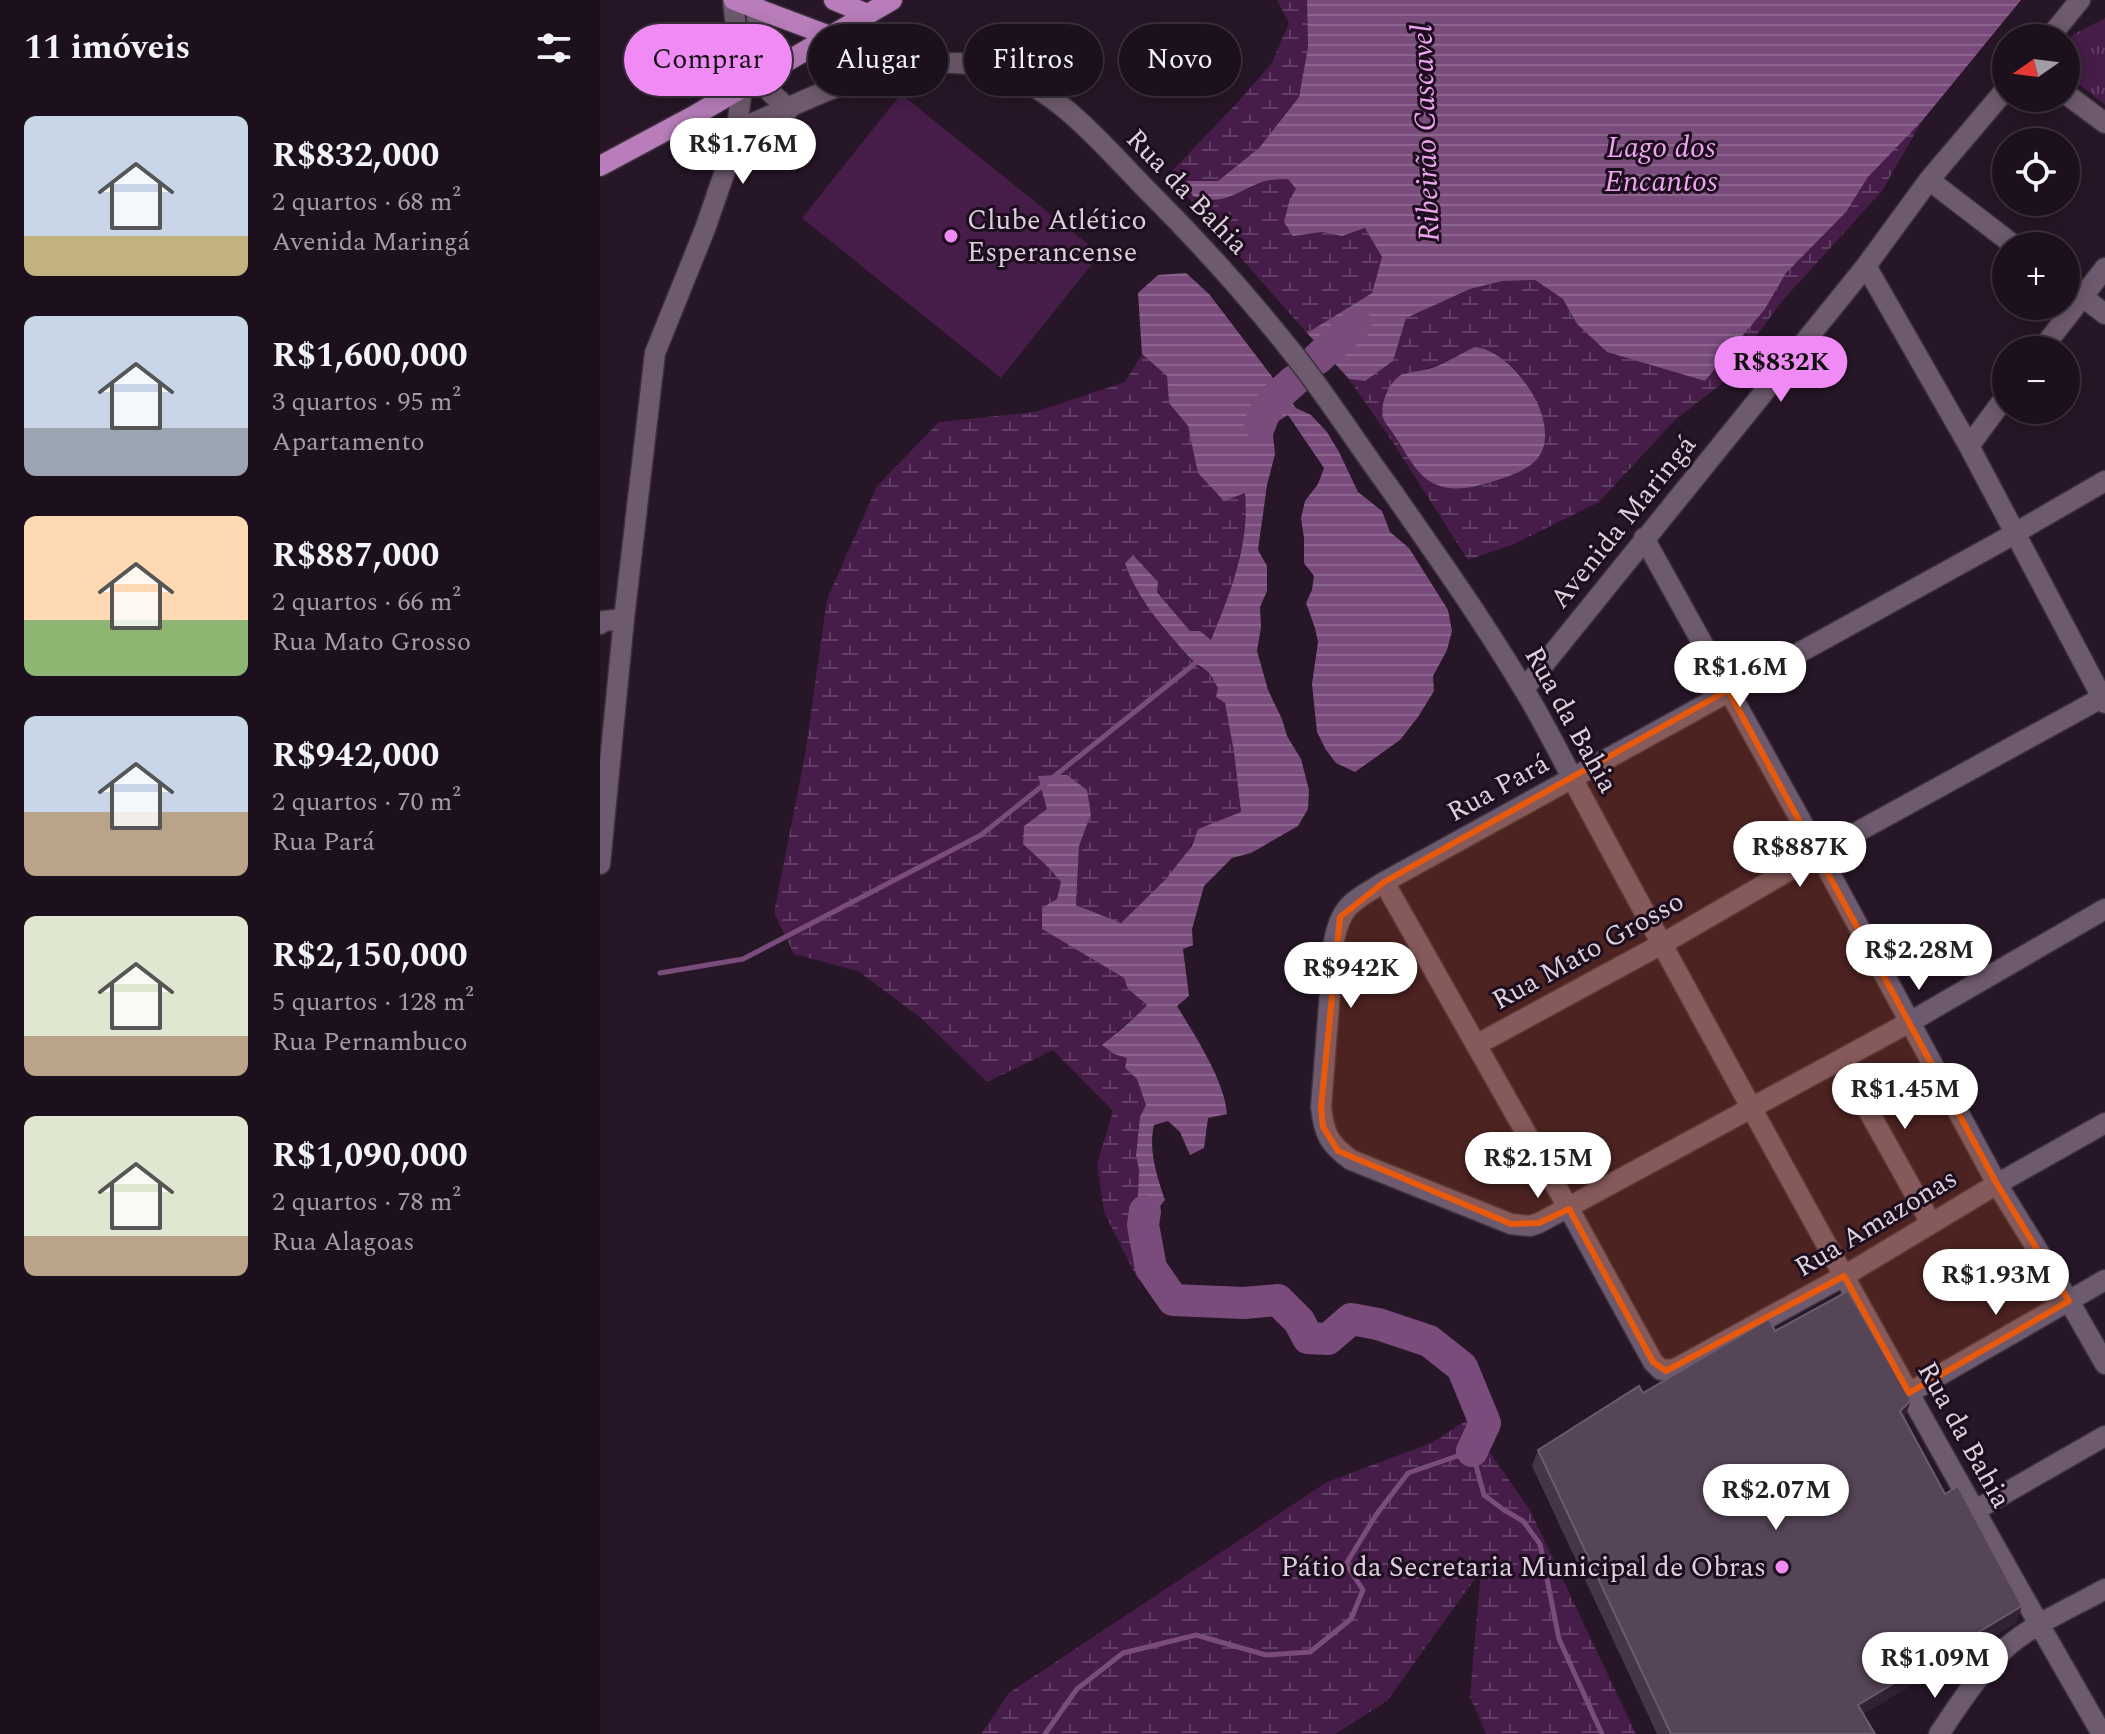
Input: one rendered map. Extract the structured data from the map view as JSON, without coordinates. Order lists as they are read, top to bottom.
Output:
{
  "streets": {
    "street": [
      "Rua da Bahia",
      "Avenida Maringá",
      "Rua Pará",
      "Rua Mato Grosso",
      "Rua Amazonas"
    ]
  },
  "crossings": [
    ["Rua da Bahia", "Avenida Maringá"],
    ["Rua da Bahia", "Rua Pará"],
    ["Rua da Bahia", "Rua Mato Grosso"],
    ["Rua da Bahia", "Rua Amazonas"],
    ["Rua Pará", "Rua Amazonas"]
  ],
  "water": ["Ribeirão Cascavel", "Lago dos Encantos"],
  "places": ["Clube Atlético Esperancense", "Pátio da Secretaria Municipal de Obras"],
  "north": "left",
  "page": {
    "heading": "11 imóveis",
    "map_buttons": ["+", "−"],
    "chip": [
      "Comprar",
      "Alugar",
      "Filtros",
      "Novo"
    ],
    "list": [
      {
        "name": "R$832,000",
        "note": "2 quartos · 68 m² · Avenida Maringá"
      },
      {
        "name": "R$1,600,000",
        "note": "3 quartos · 95 m² · Apartamento"
      },
      {
        "name": "R$887,000",
        "note": "2 quartos · 66 m² · Rua Mato Grosso"
      },
      {
        "name": "R$942,000",
        "note": "2 quartos · 70 m² · Rua Pará"
      },
      {
        "name": "R$2,150,000",
        "note": "5 quartos · 128 m² · Rua Pernambuco"
      },
      {
        "name": "R$1,090,000",
        "note": "2 quartos · 78 m² · Rua Alagoas"
      }
    ],
    "price": [
      "R$1.76M",
      "R$832K",
      "R$1.6M",
      "R$887K",
      "R$2.28M",
      "R$942K",
      "R$1.45M",
      "R$2.15M",
      "R$1.93M",
      "R$2.07M",
      "R$1.09M"
    ]
  }
}
